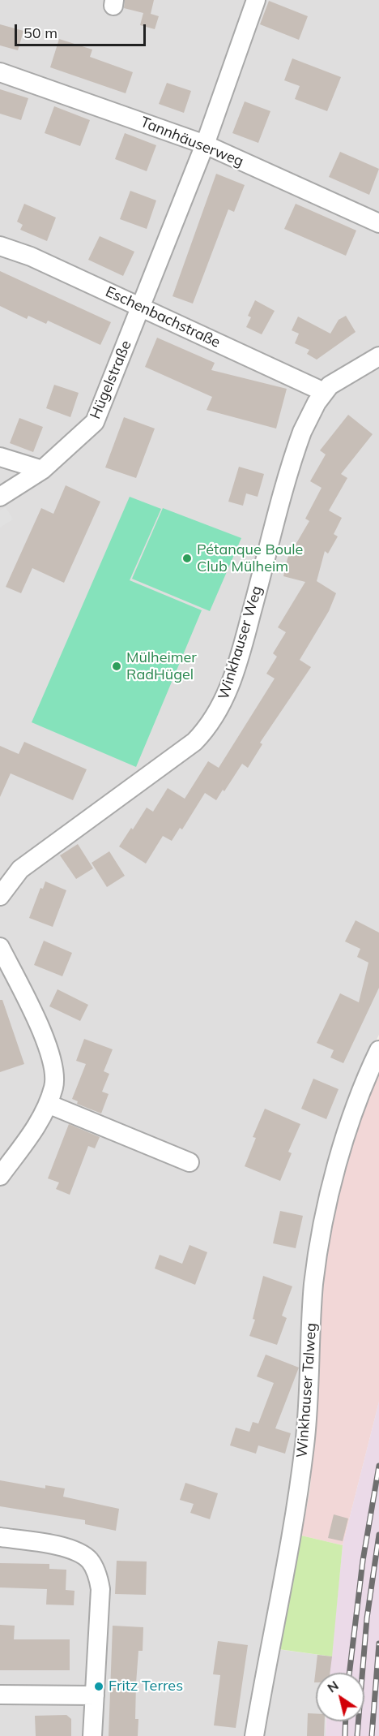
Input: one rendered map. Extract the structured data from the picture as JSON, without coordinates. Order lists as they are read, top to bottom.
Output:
{
  "streets": {
    "street": [
      "Tannhäuserweg",
      "Eschenbachstraße",
      "Hügelstraße",
      "Winkhauser Weg",
      "Winkhauser Talweg"
    ]
  },
  "crossings": [
    ["Tannhäuserweg", "Hügelstraße"],
    ["Eschenbachstraße", "Hügelstraße"],
    ["Eschenbachstraße", "Winkhauser Weg"]
  ],
  "places": ["Pétanque Boule Club Mülheim", "Mülheimer RadHügel", "Fritz Terres"],
  "scale_bar": "50 m",
  "north": "top left"
}
